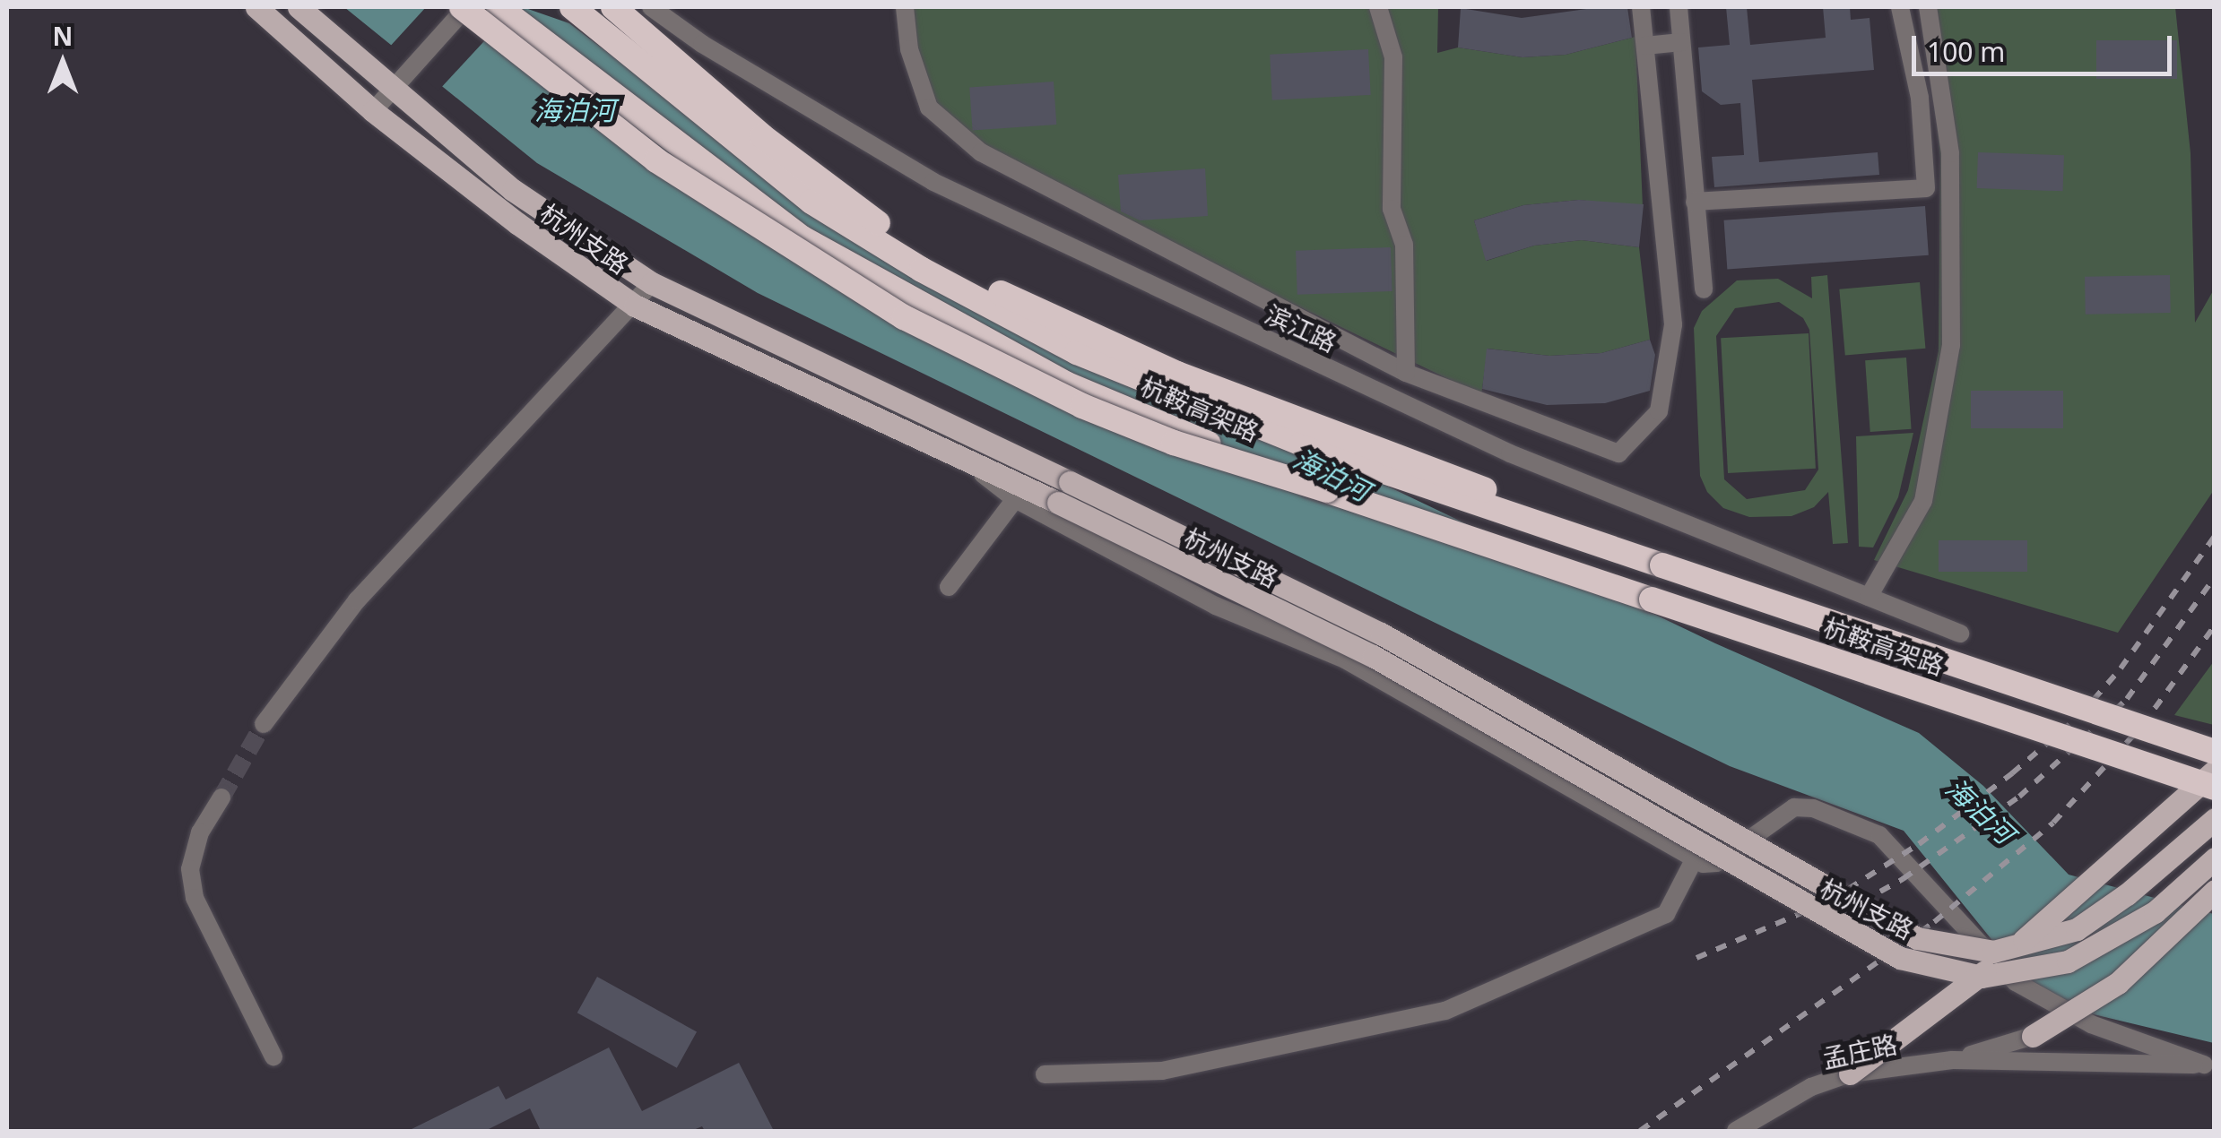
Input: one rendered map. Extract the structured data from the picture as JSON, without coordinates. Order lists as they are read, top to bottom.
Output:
{
  "streets": {
    "highway": ["杭鞍高架路"],
    "main road": ["杭州支路"],
    "street": ["滨江路", "孟庄路"]
  },
  "water": ["海泊河"],
  "scale_bar": "100 m",
  "north": "top"
}
